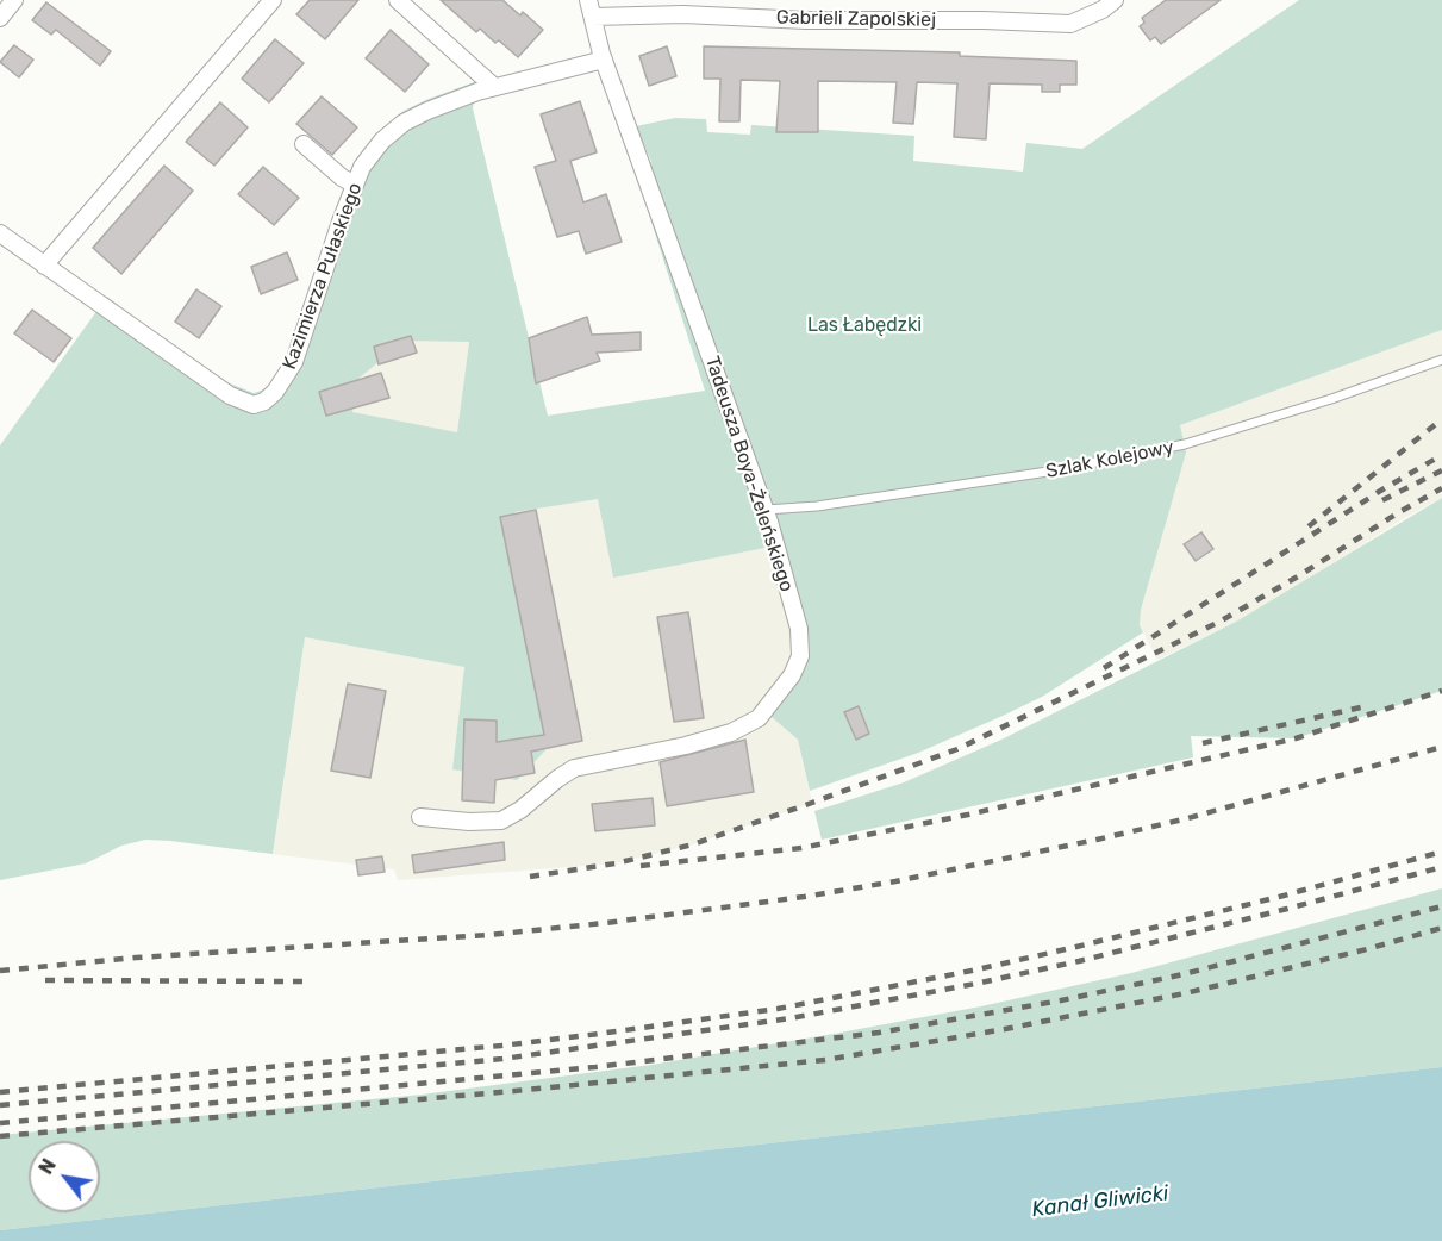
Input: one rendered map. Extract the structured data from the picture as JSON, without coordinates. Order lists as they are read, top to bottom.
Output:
{
  "streets": {
    "street": ["Gabrieli Zapolskiej", "Kazimierza Pułaskiego", "Tadeusza Boya-Żeleńskiego"],
    "lane": ["Szlak Kolejowy"]
  },
  "crossings": [
    ["Gabrieli Zapolskiej", "Tadeusza Boya-Żeleńskiego"],
    ["Kazimierza Pułaskiego", "Tadeusza Boya-Żeleńskiego"],
    ["Szlak Kolejowy", "Tadeusza Boya-Żeleńskiego"]
  ],
  "water": ["Kanał Gliwicki"],
  "parks": ["Las Łabędzki"],
  "north": "top left"
}
